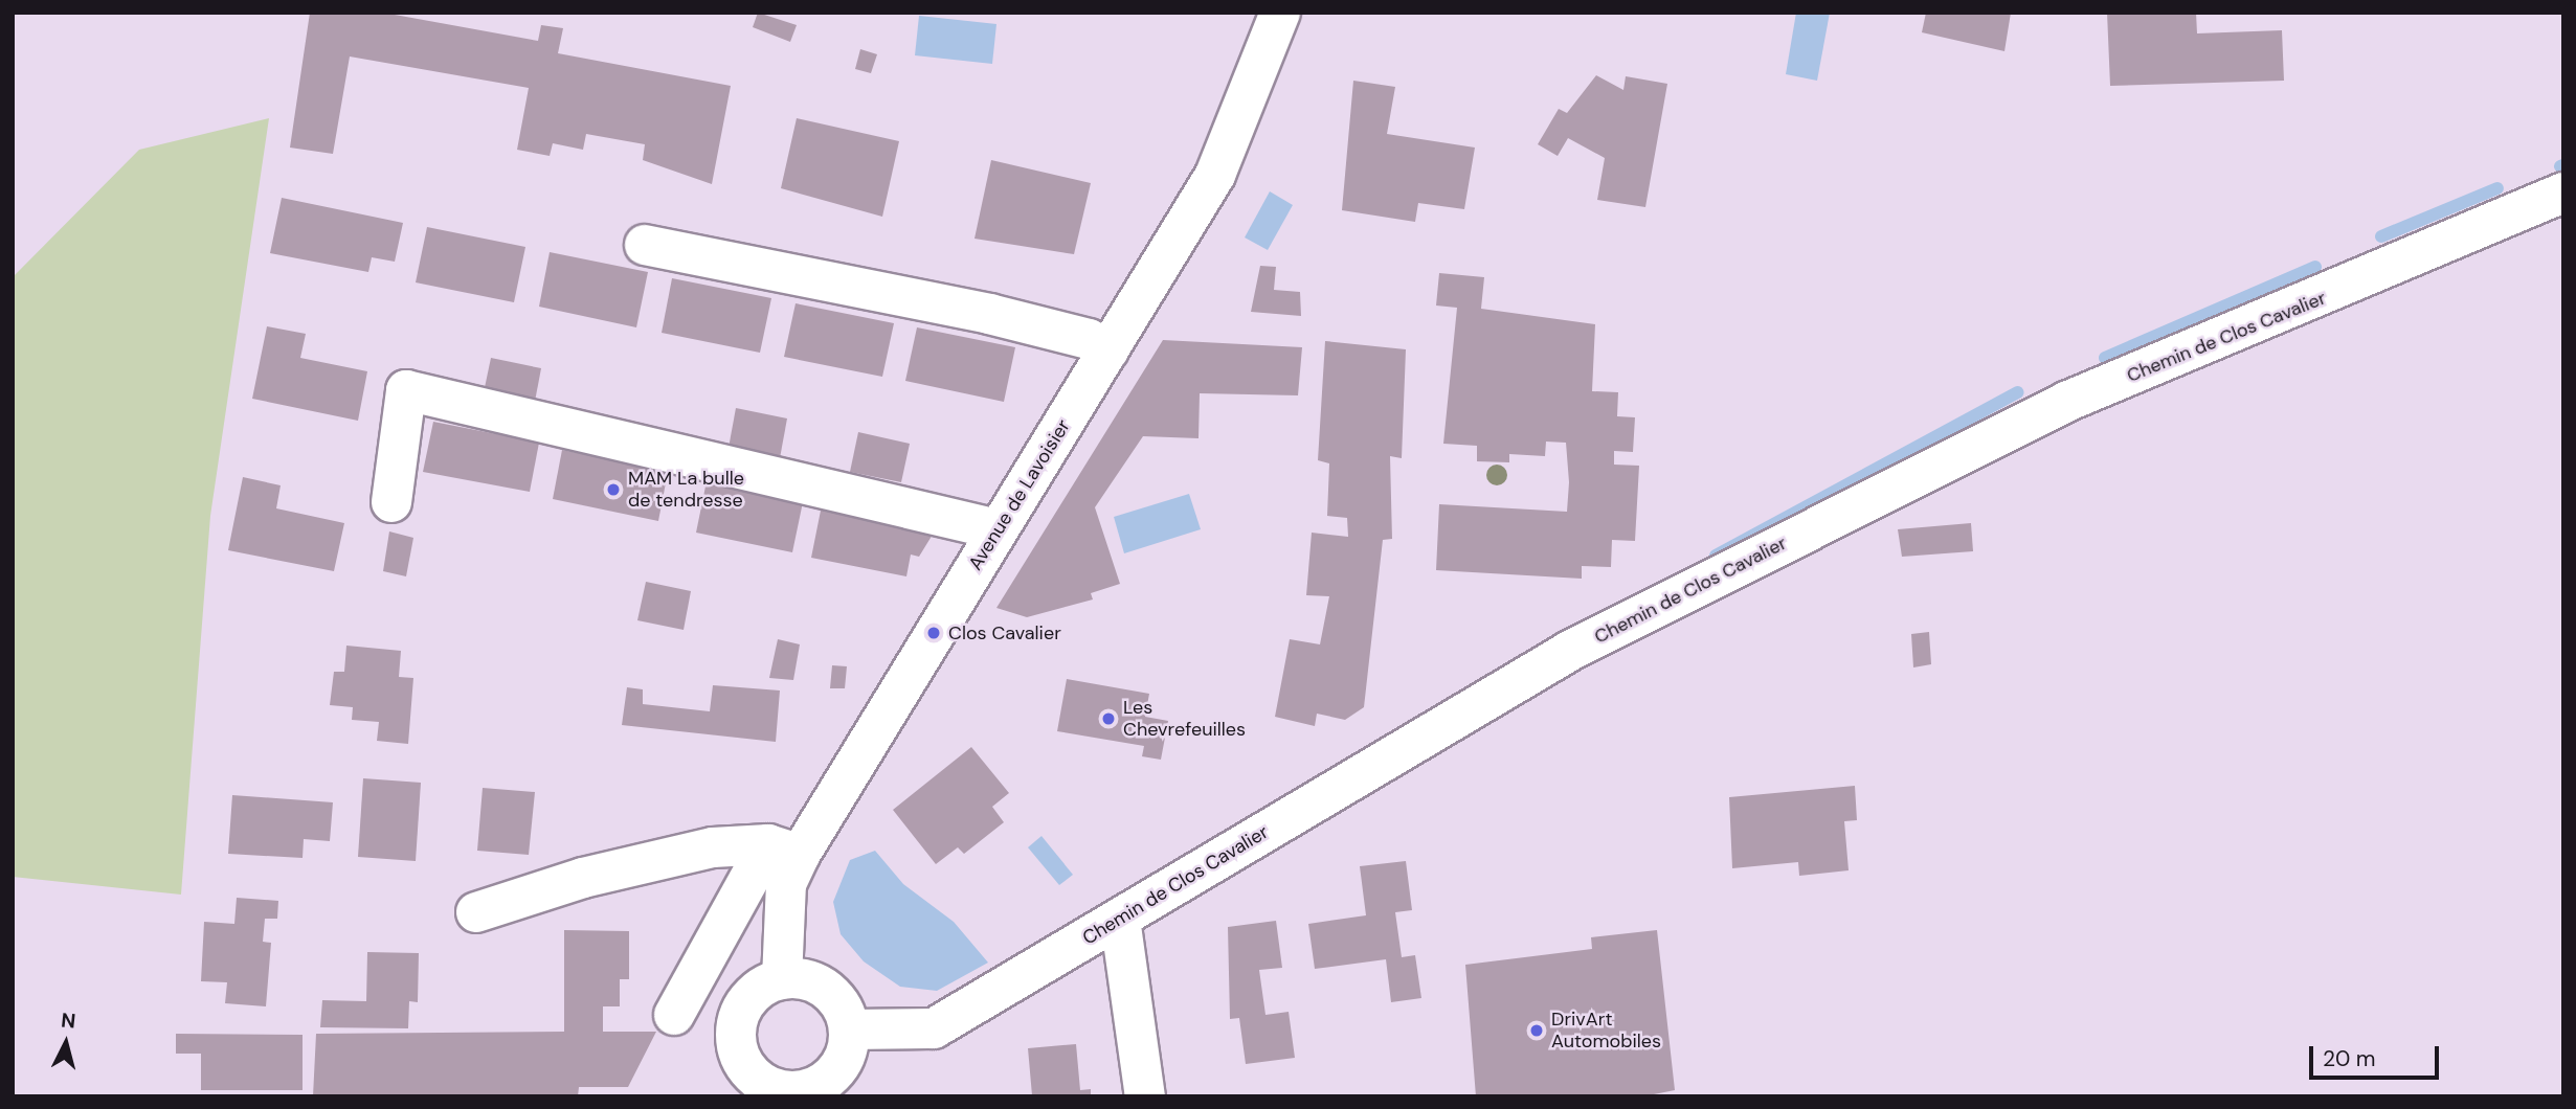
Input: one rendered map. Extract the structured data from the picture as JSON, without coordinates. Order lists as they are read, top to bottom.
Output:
{
  "streets": {
    "street": ["Chemin de Clos Cavalier", "Avenue de Lavoisier"]
  },
  "crossings": [
    ["Chemin de Clos Cavalier", "Avenue de Lavoisier"]
  ],
  "places": [
    "MAM La bulle de tendresse",
    "Clos Cavalier",
    "Les Chevrefeuilles",
    "DrivArt Automobiles"
  ],
  "scale_bar": "20 m",
  "north": "top"
}
